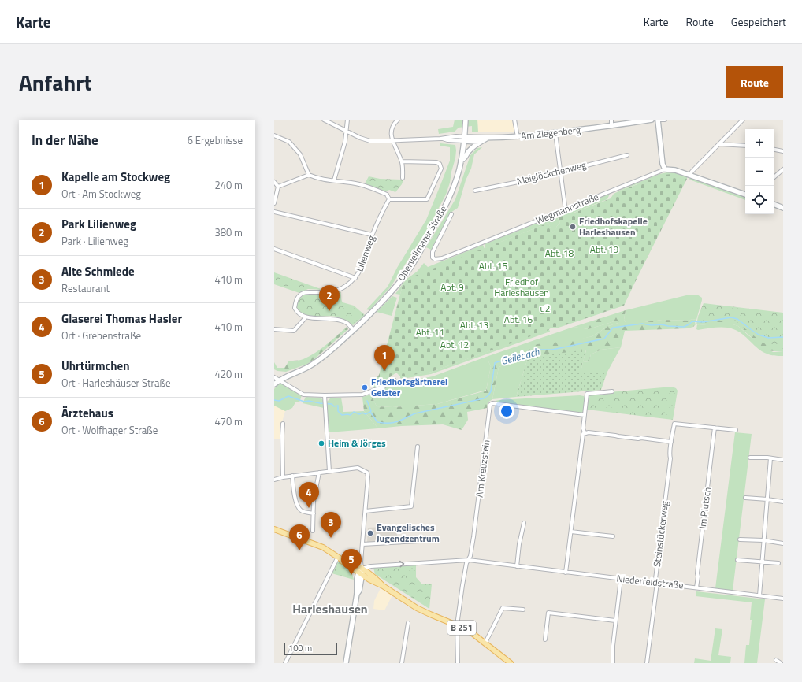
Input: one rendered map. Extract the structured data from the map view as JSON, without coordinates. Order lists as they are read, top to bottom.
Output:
{
  "streets": {
    "main road": ["Am Ziegenberg", "Obervellmarer Straße", "B 251"],
    "street": [
      "Maiglöckchenweg",
      "Wegmannstraße",
      "Lilienweg",
      "Am Kreuzstein",
      "Im Plutsch",
      "Steinstückerweg",
      "Niederfeldstraße"
    ]
  },
  "crossings": [
    ["Am Ziegenberg", "Obervellmarer Straße"],
    ["Am Kreuzstein", "Niederfeldstraße"],
    ["Am Kreuzstein", "B 251"],
    ["Im Plutsch", "Steinstückerweg"],
    ["Im Plutsch", "Niederfeldstraße"],
    ["Steinstückerweg", "Niederfeldstraße"],
    ["Niederfeldstraße", "B 251"]
  ],
  "districts": ["Harleshausen"],
  "water": ["Geilebach"],
  "parks": [
    "Abt. 19",
    "Abt. 18",
    "Abt. 15",
    "Friedhof Harleshausen",
    "Abt. 9",
    "u2",
    "Abt. 16",
    "Abt. 13",
    "Abt. 11",
    "Abt. 12"
  ],
  "places": [
    "Friedhofskapelle Harleshausen",
    "Friedhofsgärtnerei Geister",
    "Heim & Jörges",
    "Evangelisches Jugendzentrum"
  ],
  "scale_bar": "100 m",
  "page": {
    "header": "Karte",
    "nav": ["Karte", "Route", "Gespeichert"],
    "title": "Anfahrt",
    "buttons": "Route",
    "heading": ["In der Nähe", "6 Ergebnisse"],
    "map_buttons": ["+", "−"],
    "list": [
      {
        "mark": "1",
        "name": "Kapelle am Stockweg",
        "note": "Ort · Am Stockweg",
        "value": "240 m"
      },
      {
        "mark": "2",
        "name": "Park Lilienweg",
        "note": "Park · Lilienweg",
        "value": "380 m"
      },
      {
        "mark": "3",
        "name": "Alte Schmiede",
        "note": "Restaurant",
        "value": "410 m"
      },
      {
        "mark": "4",
        "name": "Glaserei Thomas Hasler",
        "note": "Ort · Grebenstraße",
        "value": "410 m"
      },
      {
        "mark": "5",
        "name": "Uhrtürmchen",
        "note": "Ort · Harleshäuser Straße",
        "value": "420 m"
      },
      {
        "mark": "6",
        "name": "Ärztehaus",
        "note": "Ort · Wolfhager Straße",
        "value": "470 m"
      }
    ],
    "pins": [
      "2",
      "1",
      "4",
      "3",
      "6",
      "5"
    ],
    "scale": "100 m"
  }
}
